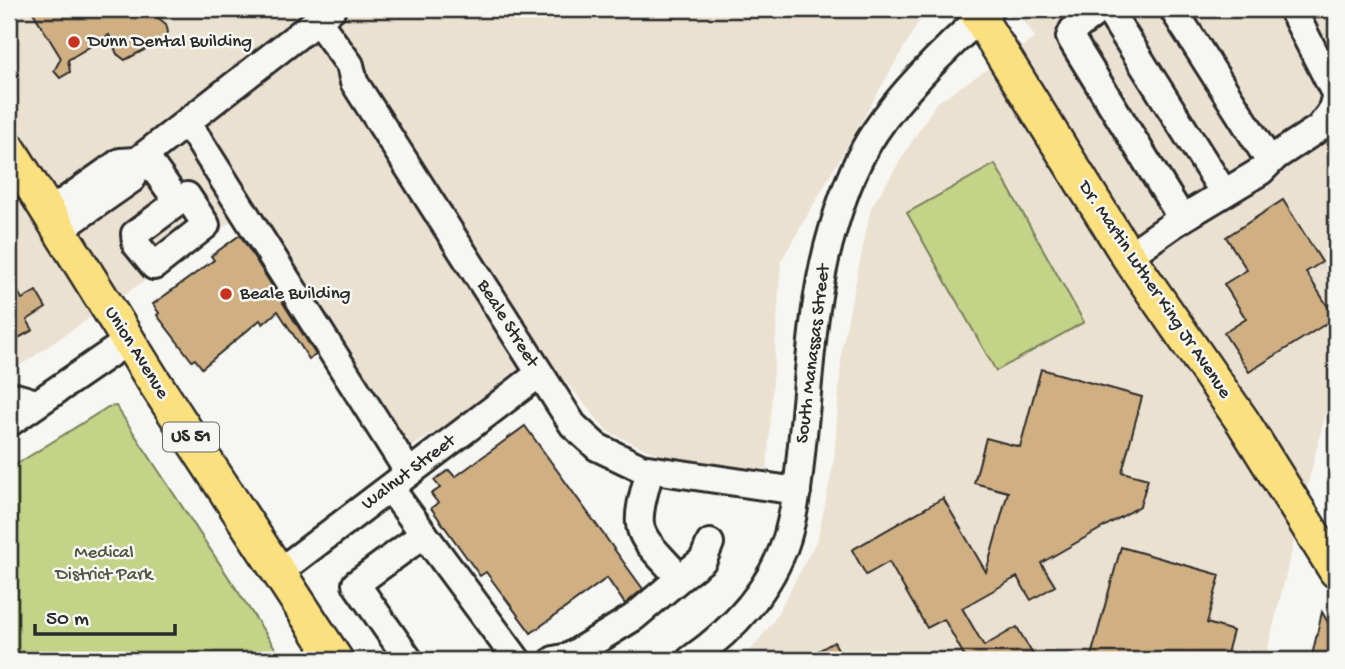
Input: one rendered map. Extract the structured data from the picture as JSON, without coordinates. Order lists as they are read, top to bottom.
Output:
{
  "streets": {
    "main road": ["Dr. Martin Luther King Jr Avenue", "Union Avenue", "US 51"],
    "street": ["Beale Street", "South Manassas Street", "Walnut Street"]
  },
  "crossings": [
    ["Dr. Martin Luther King Jr Avenue", "South Manassas Street"],
    ["Beale Street", "South Manassas Street"],
    ["Beale Street", "Walnut Street"],
    ["Union Avenue", "Walnut Street"]
  ],
  "parks": ["Medical District Park"],
  "places": ["Dunn Dental Building", "Beale Building"],
  "scale_bar": "50 m"
}
